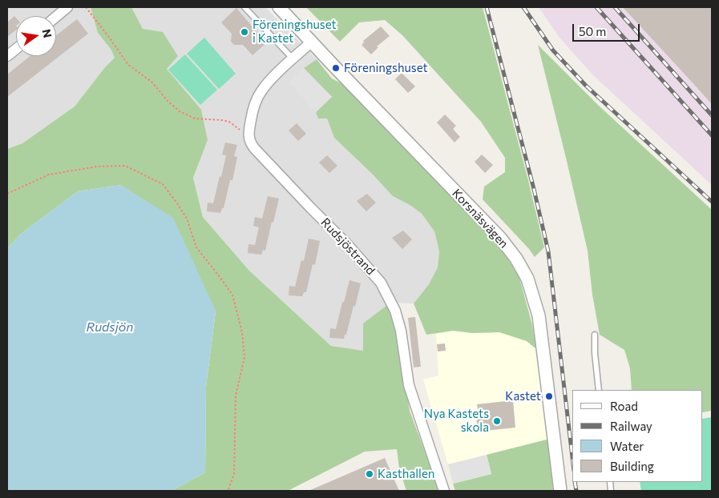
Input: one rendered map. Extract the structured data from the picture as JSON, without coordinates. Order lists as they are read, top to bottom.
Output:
{
  "streets": {
    "street": ["Korsnäsvägen", "Rudsjöstrand"]
  },
  "water": ["Rudsjön"],
  "places": [
    "Föreningshuset i Kastet",
    "Föreningshuset",
    "Kastet",
    "Nya Kastets skola",
    "Kasthallen"
  ],
  "legend": [
    "Road",
    "Railway",
    "Water",
    "Building"
  ],
  "scale_bar": "50 m",
  "north": "right"
}
